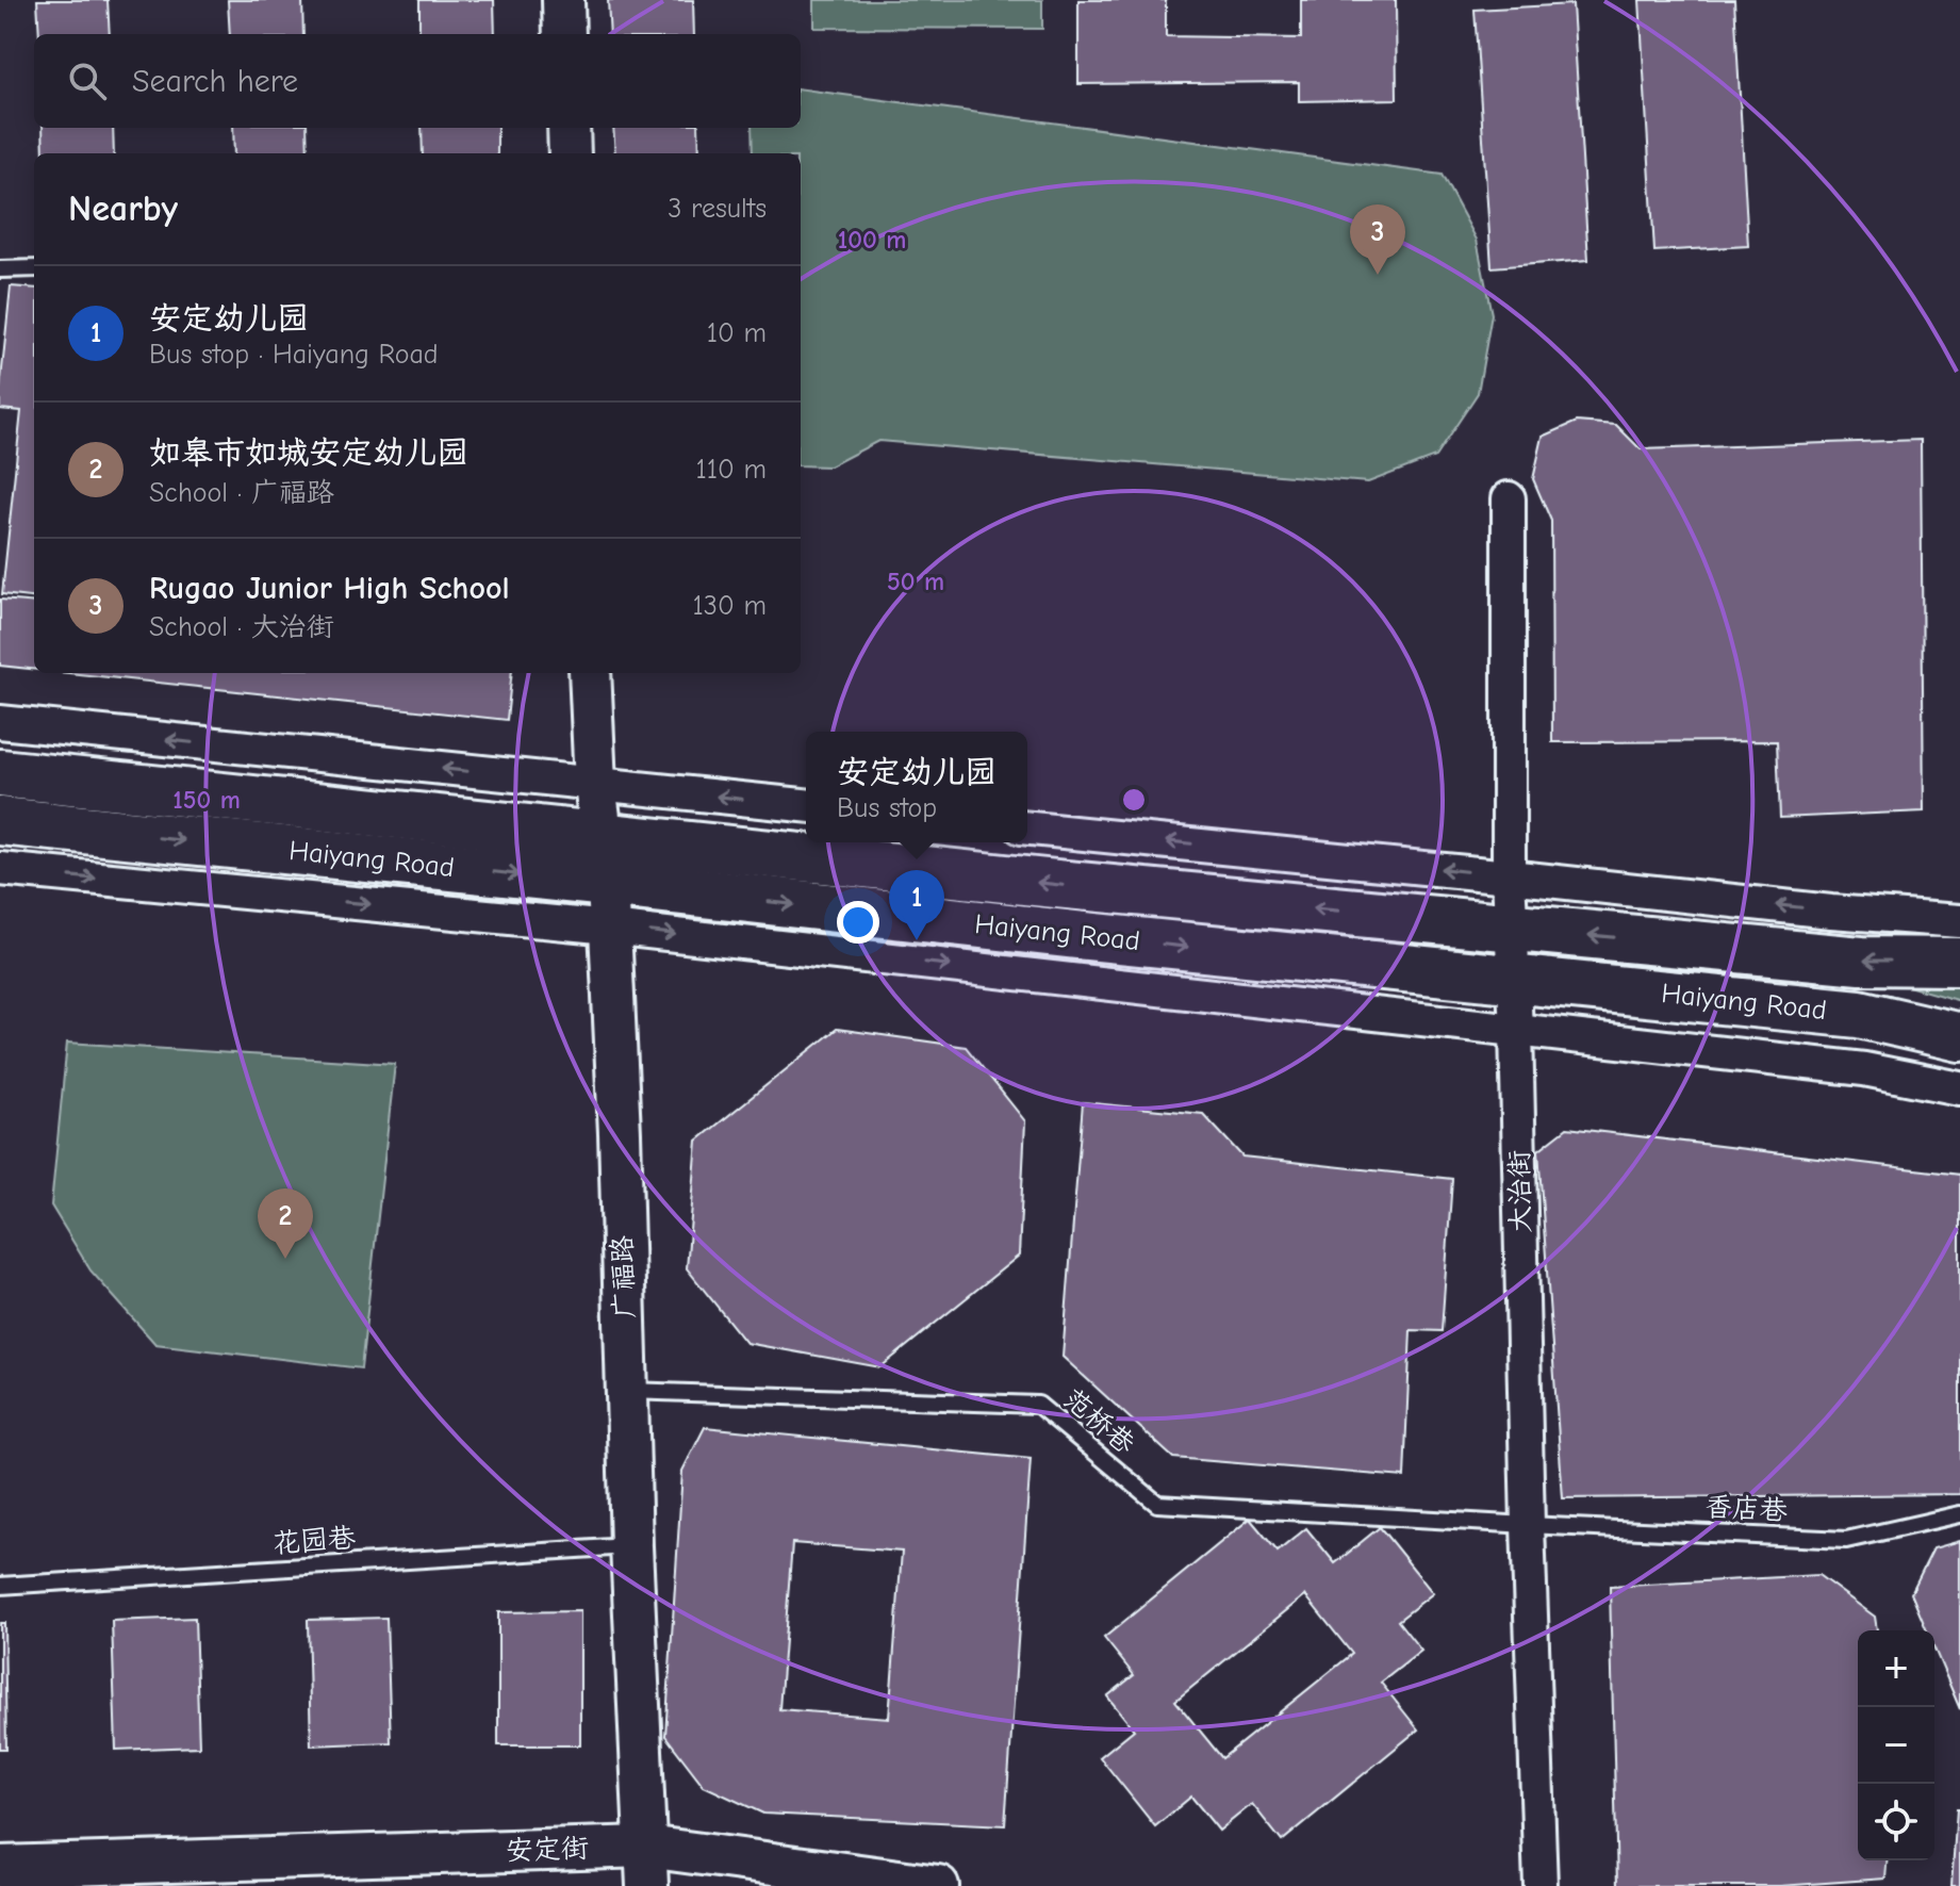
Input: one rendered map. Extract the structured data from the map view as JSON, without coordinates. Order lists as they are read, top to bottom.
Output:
{
  "streets": {
    "main road": ["Haiyang Road"],
    "street": ["大治街", "广福路", "安定街"],
    "lane": ["范桥巷", "香店巷", "花园巷"]
  },
  "crossings": [
    ["Haiyang Road", "大治街"],
    ["Haiyang Road", "广福路"],
    ["大治街", "范桥巷"],
    ["大治街", "香店巷"],
    ["广福路", "范桥巷"],
    ["广福路", "花园巷"],
    ["广福路", "安定街"],
    ["范桥巷", "香店巷"]
  ],
  "page": {
    "search": "Search here",
    "heading": ["Nearby", "3 results"],
    "pins": ["3", "1", "2"],
    "list": [
      {
        "mark": "1",
        "name": "安定幼儿园",
        "note": "Bus stop · Haiyang Road",
        "value": "10 m"
      },
      {
        "mark": "2",
        "name": "如皋市如城安定幼儿园",
        "note": "School · 广福路",
        "value": "110 m"
      },
      {
        "mark": "3",
        "name": "Rugao Junior High School",
        "note": "School · 大治街",
        "value": "130 m"
      }
    ],
    "popup": ["安定幼儿园", "Bus stop"],
    "map_buttons": ["+", "−"]
  },
  "rings": ["100 m", "50 m", "150 m"]
}
